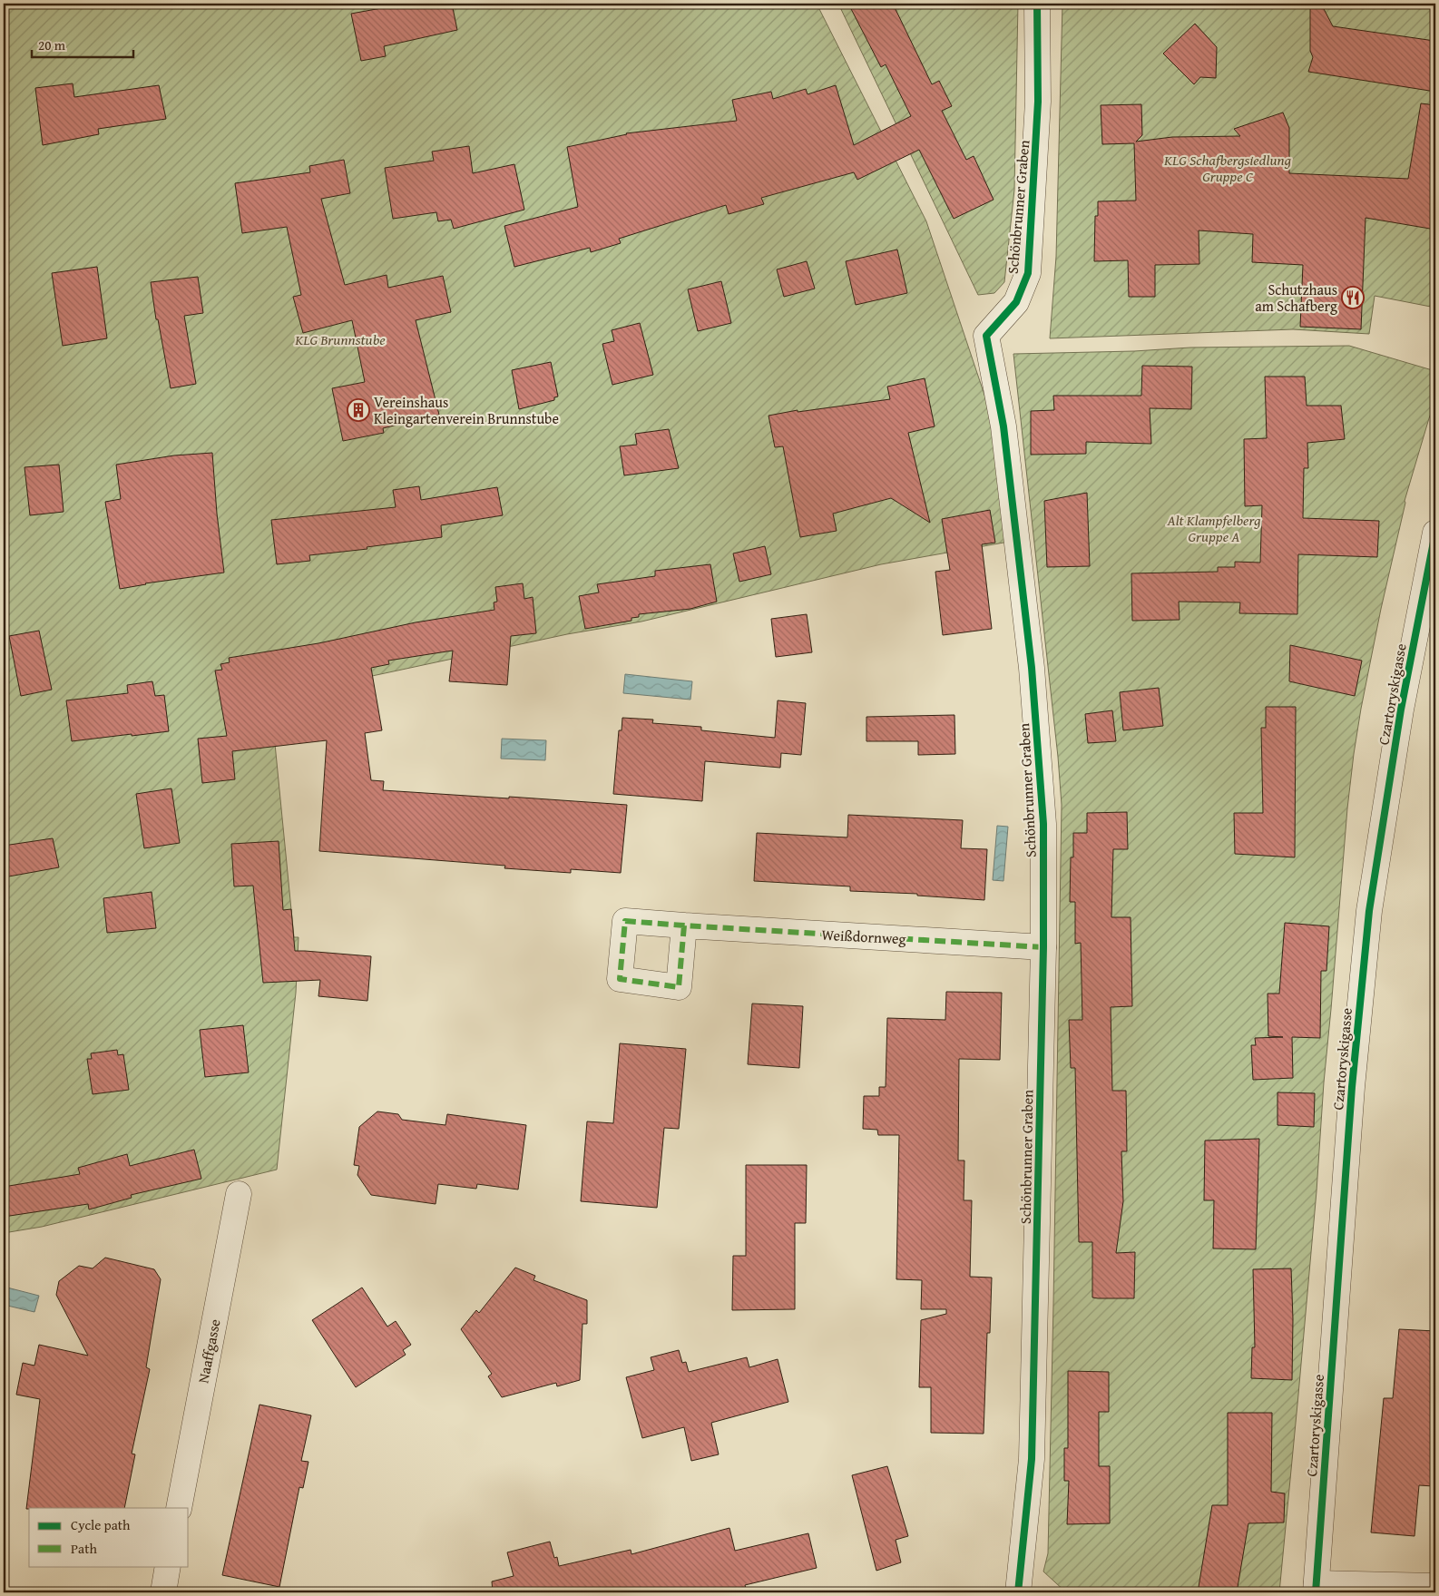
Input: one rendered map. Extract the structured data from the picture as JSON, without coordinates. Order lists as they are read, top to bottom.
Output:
{
  "streets": {
    "street": [
      "Schönbrunner Graben",
      "Czartoryskigasse",
      "Weißdornweg",
      "Naaffgasse"
    ]
  },
  "crossings": [
    ["Schönbrunner Graben", "Weißdornweg"]
  ],
  "parks": ["KLG Schafbergsiedlung Gruppe C", "KLG Brunnstube", "Alt Klampfelberg Gruppe A"],
  "places": {
    "restaurant": ["Schutzhaus am Schafberg"],
    "building": ["Vereinshaus Kleingartenverein Brunnstube"]
  },
  "legend": ["Cycle path", "Path"],
  "scale_bar": "20 m"
}
